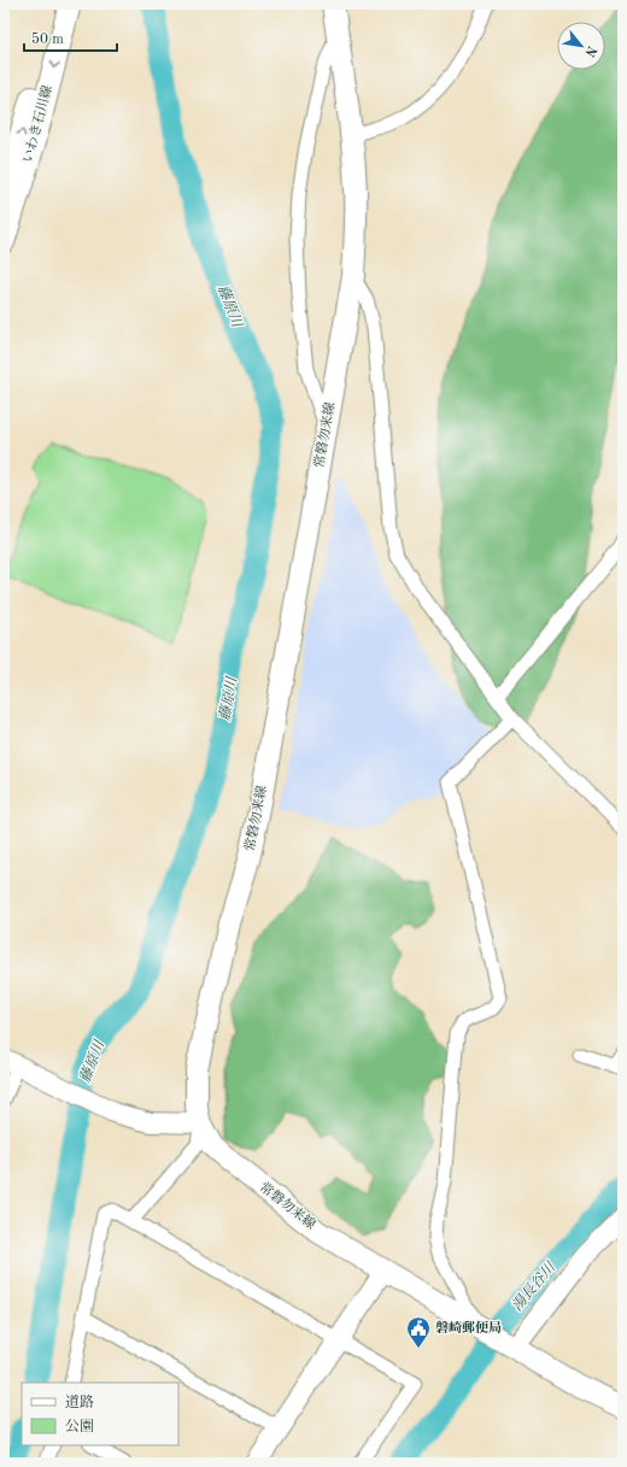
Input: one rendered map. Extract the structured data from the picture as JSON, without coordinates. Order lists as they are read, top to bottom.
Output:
{
  "streets": {
    "main road": ["いわき石川線", "常磐勿来線"]
  },
  "water": ["藤原川", "湯長谷川"],
  "places": {
    "public building": ["磐崎郵便局"]
  },
  "legend": ["道路", "公園"],
  "scale_bar": "50 m",
  "north": "bottom right"
}
